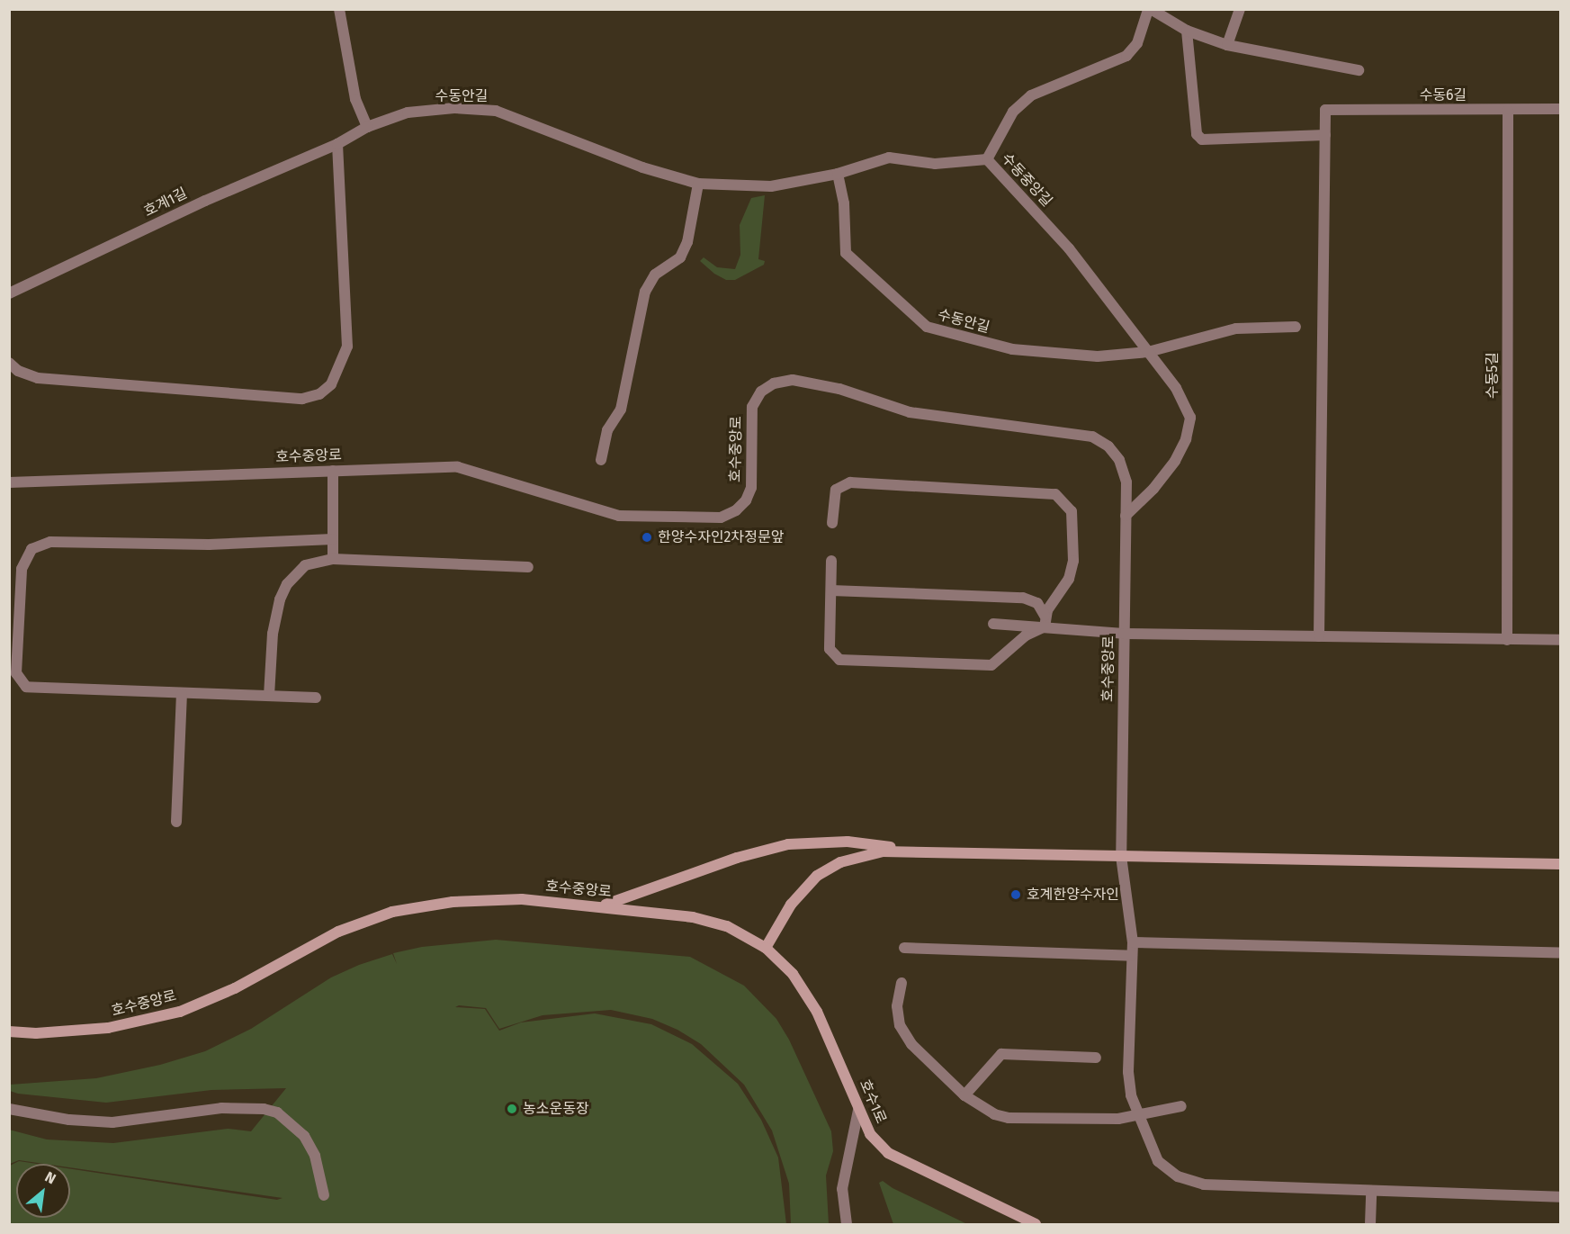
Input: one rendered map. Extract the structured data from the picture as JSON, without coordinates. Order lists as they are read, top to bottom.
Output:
{
  "streets": {
    "street": [
      "수동6길",
      "수동안길",
      "수동중앙길",
      "호계1길",
      "수동5길",
      "호수중앙로",
      "호수1로"
    ]
  },
  "crossings": [
    ["수동6길", "수동5길"],
    ["수동안길", "수동중앙길"],
    ["수동안길", "호계1길"],
    ["수동중앙길", "호수중앙로"],
    ["호수중앙로", "호수1로"]
  ],
  "places": ["한양수자인2차정문앞", "호계한양수자인", "농소운동장"],
  "north": "top right"
}
